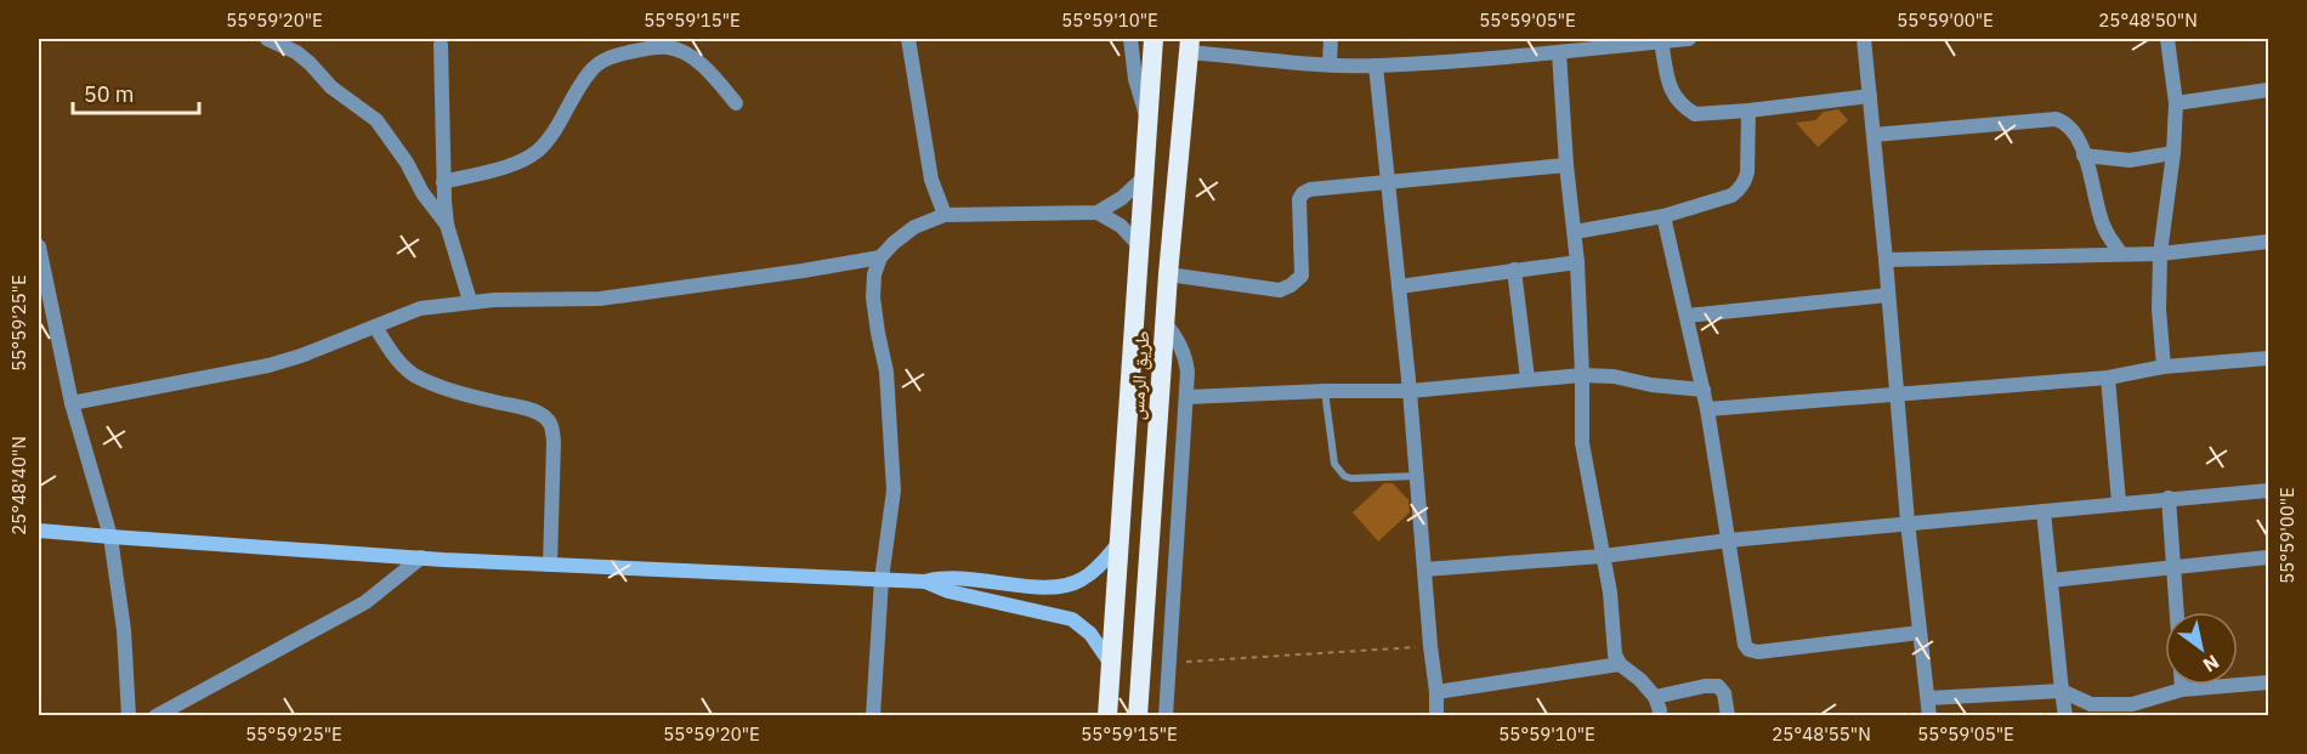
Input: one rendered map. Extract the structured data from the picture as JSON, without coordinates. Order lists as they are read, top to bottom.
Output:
{
  "streets": {
    "highway": ["طريق الرمس"]
  },
  "scale_bar": "50 m",
  "north": "bottom right",
  "coordinates": [
    "55°59'20\"E",
    "55°59'15\"E",
    "55°59'10\"E",
    "55°59'05\"E",
    "55°59'00\"E",
    "25°48'50\"N",
    "55°59'25\"E",
    "25°48'40\"N",
    "25°48'55\"N"
  ]
}
